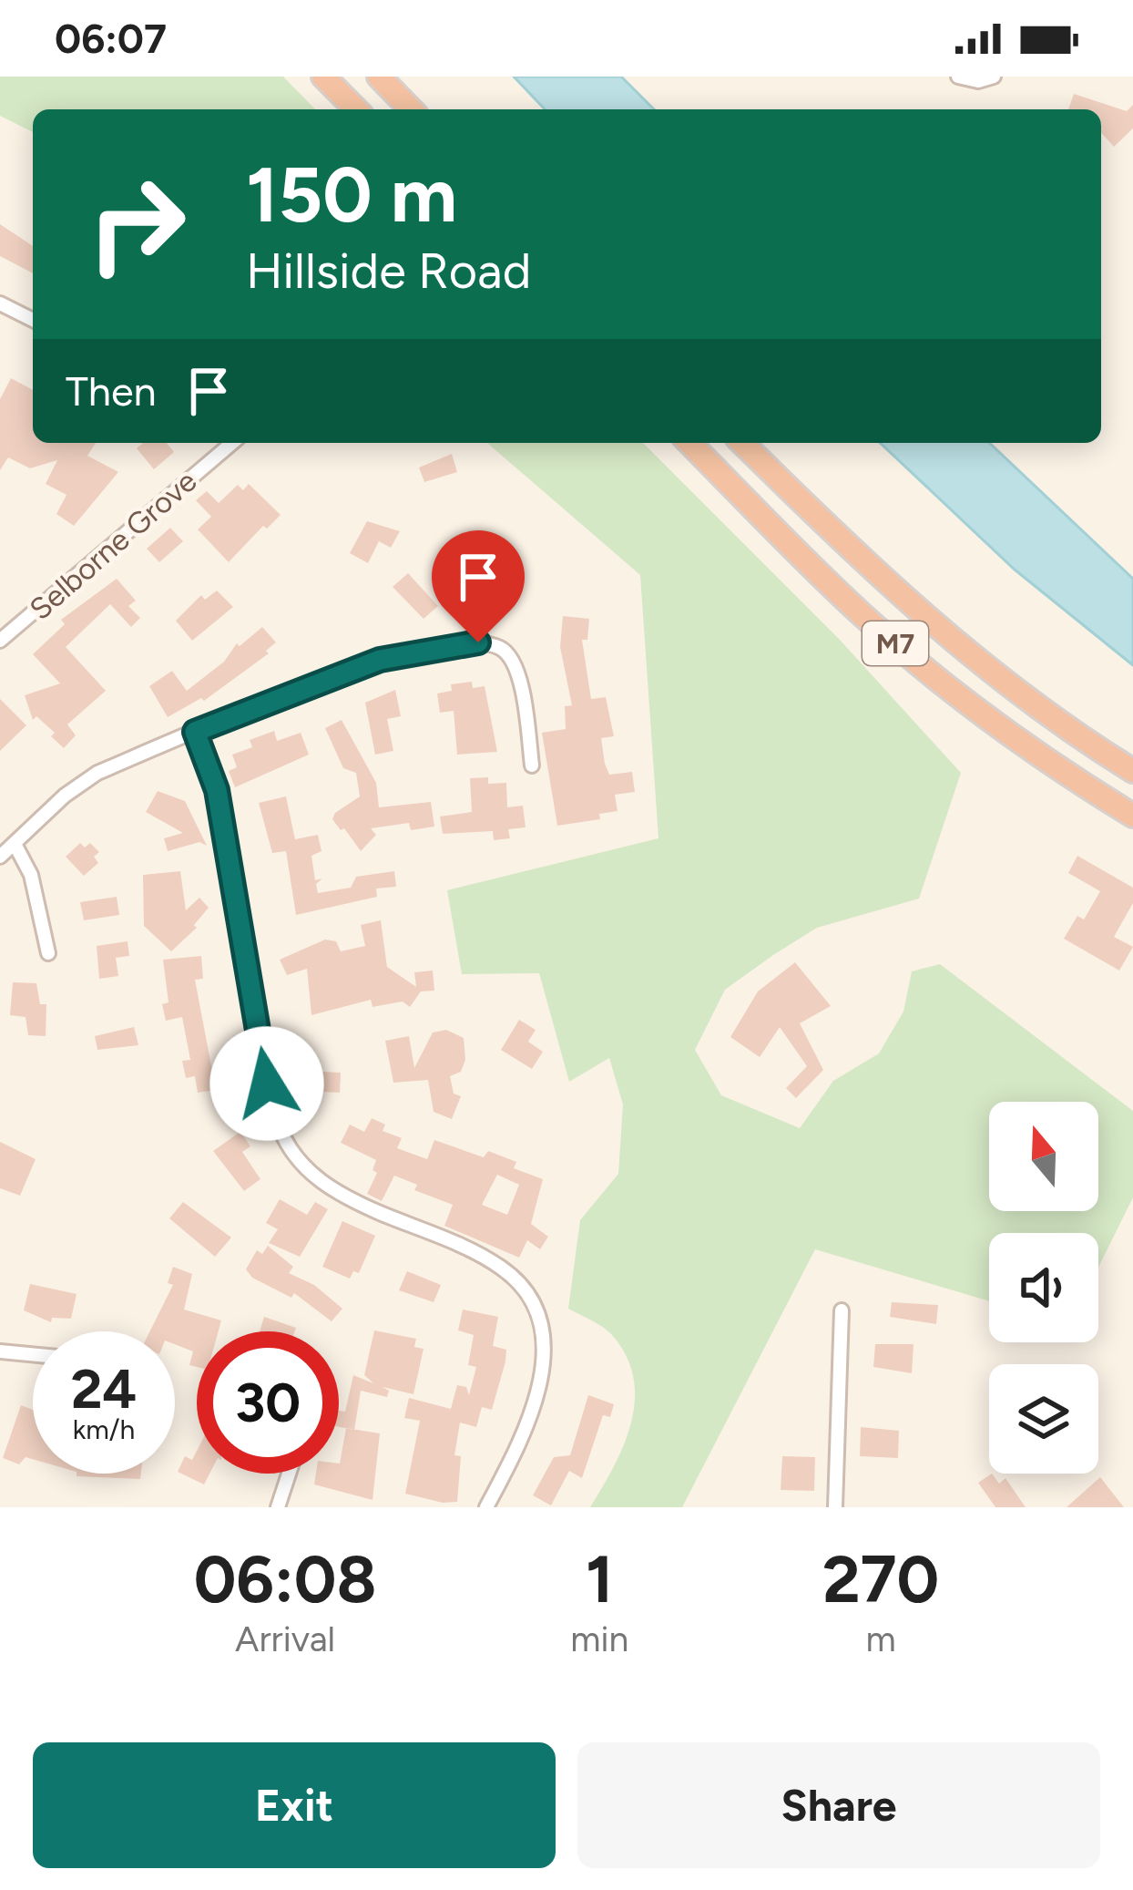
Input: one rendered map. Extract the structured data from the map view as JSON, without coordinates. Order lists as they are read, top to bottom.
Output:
{
  "streets": {
    "highway": ["M7"],
    "street": ["Selborne Grove"]
  },
  "north": "top",
  "page": {
    "status": "06:07",
    "turn": ["150 m", "Hillside Road"],
    "then": "Then",
    "speed": "24 km/h",
    "limit": "30",
    "eta": [
      "06:08",
      "Arrival",
      "1",
      "min",
      "270",
      "m"
    ],
    "buttons": ["Exit", "Share"]
  }
}
